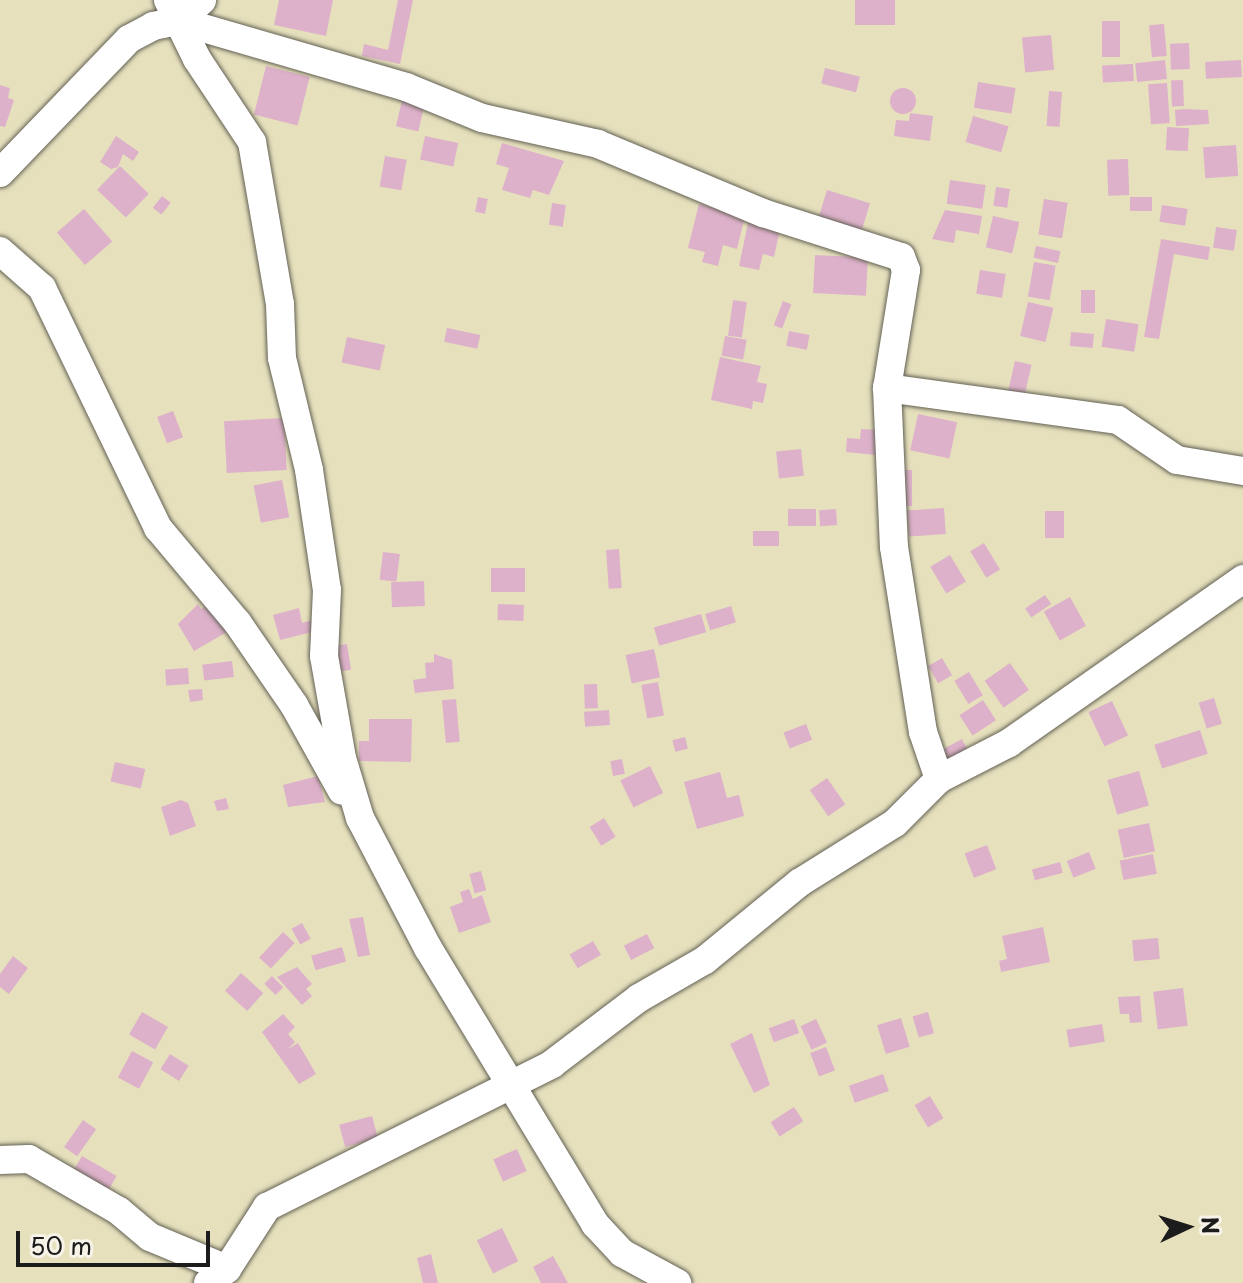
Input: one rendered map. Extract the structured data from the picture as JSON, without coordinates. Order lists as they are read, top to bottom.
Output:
{
  "scale_bar": "50 m",
  "north": "right"
}
